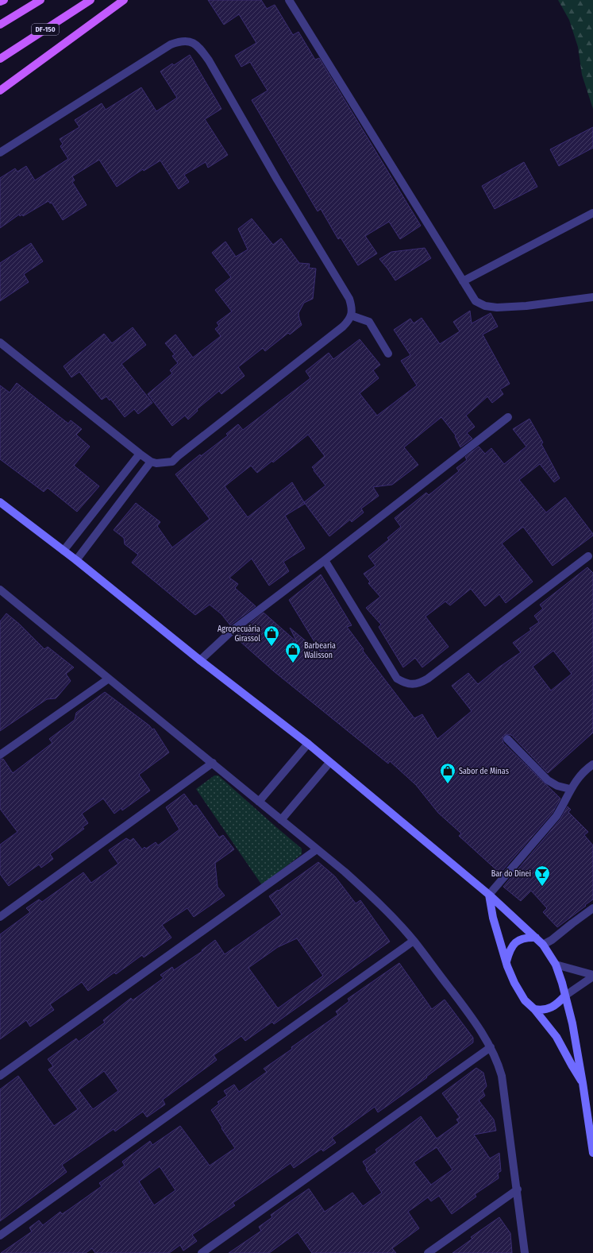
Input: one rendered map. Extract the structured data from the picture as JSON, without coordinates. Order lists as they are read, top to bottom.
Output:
{
  "streets": {
    "main road": ["DF-150"]
  },
  "places": {
    "shop": ["Agropecuária Girassol", "Barbearia Walisson", "Sabor de Minas"],
    "bar": ["Bar do Dinei"]
  }
}
